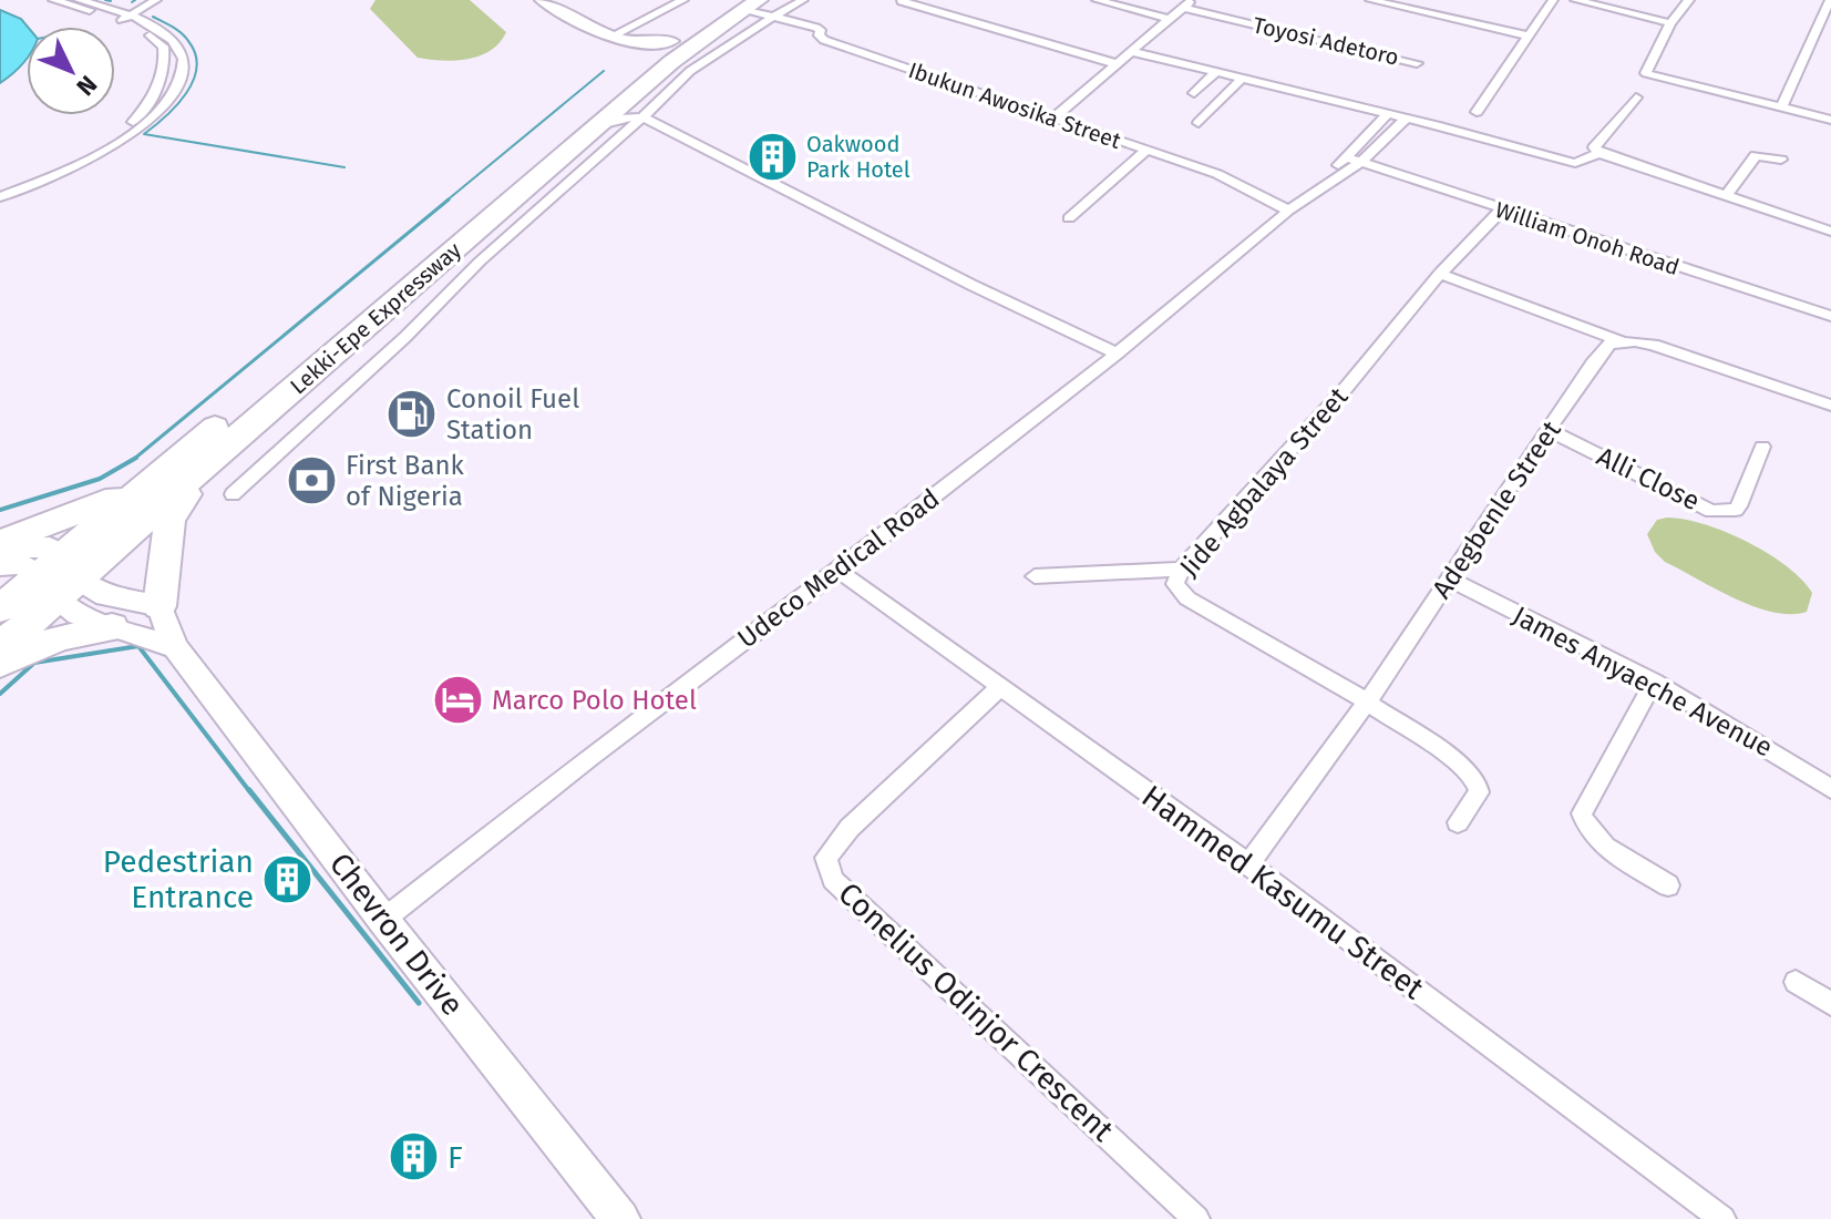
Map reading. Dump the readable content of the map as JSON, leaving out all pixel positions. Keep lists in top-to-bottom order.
{
  "streets": {
    "highway": ["Lekki-Epe Expressway"],
    "main road": ["Chevron Drive"],
    "street": [
      "Toyosi Adetoro",
      "Ibukun Awosika Street",
      "William Onoh Road",
      "Alli Close",
      "Jide Agbalaya Street",
      "Adegbenle Street",
      "Udeco Medical Road",
      "James Anyaeche Avenue",
      "Hammed Kasumu Street",
      "Conelius Odinjor Crescent"
    ]
  },
  "crossings": [
    ["Ibukun Awosika Street", "Lekki-Epe Expressway"],
    ["Ibukun Awosika Street", "Udeco Medical Road"],
    ["William Onoh Road", "Jide Agbalaya Street"],
    ["Alli Close", "Adegbenle Street"],
    ["Jide Agbalaya Street", "Adegbenle Street"],
    ["Adegbenle Street", "James Anyaeche Avenue"],
    ["Adegbenle Street", "Hammed Kasumu Street"],
    ["Udeco Medical Road", "Hammed Kasumu Street"],
    ["Udeco Medical Road", "Chevron Drive"],
    ["Hammed Kasumu Street", "Conelius Odinjor Crescent"]
  ],
  "places": {
    "building": ["Oakwood Park Hotel", "Pedestrian Entrance", "F"],
    "fuel station": ["Conoil Fuel Station"],
    "bank": ["First Bank of Nigeria"],
    "hotel": ["Marco Polo Hotel"]
  },
  "north": "bottom right"
}
